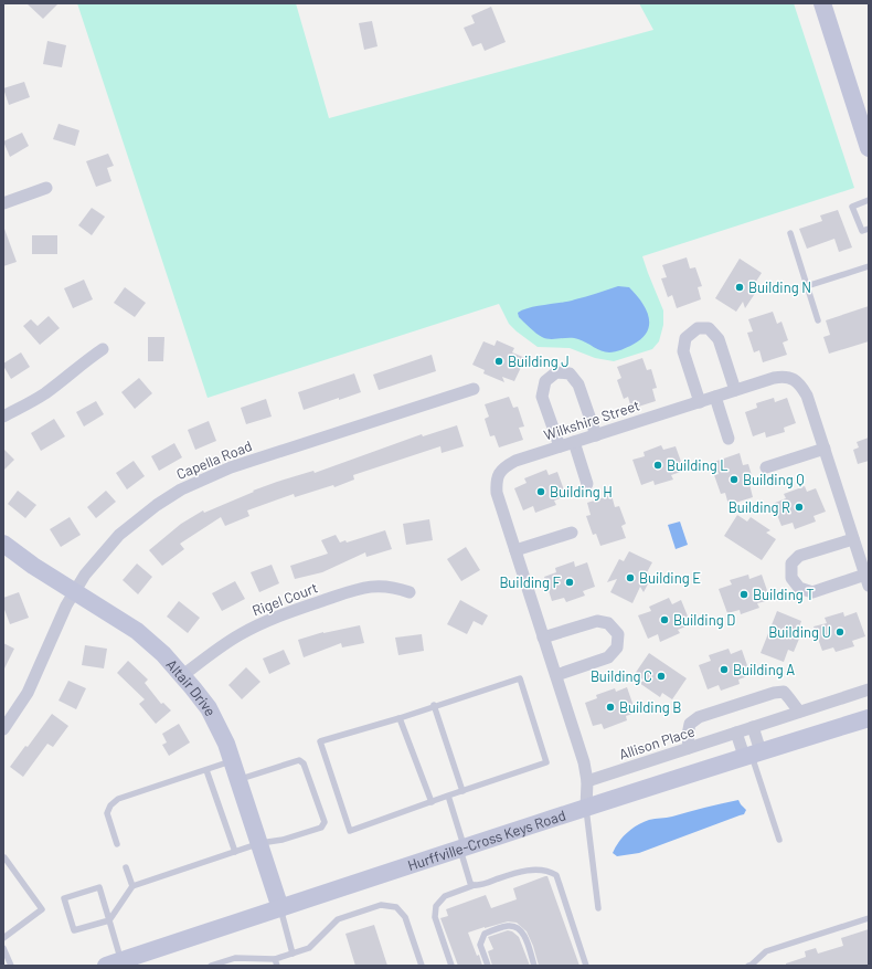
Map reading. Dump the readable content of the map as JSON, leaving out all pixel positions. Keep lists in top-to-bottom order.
{
  "streets": {
    "main road": ["Altair Drive", "Hurffville-Cross Keys Road"],
    "street": [
      "Wilkshire Street",
      "Capella Road",
      "Rigel Court",
      "Allison Place"
    ]
  },
  "crossings": [
    ["Wilkshire Street", "Allison Place"],
    ["Wilkshire Street", "Hurffville-Cross Keys Road"],
    ["Capella Road", "Altair Drive"],
    ["Rigel Court", "Altair Drive"],
    ["Altair Drive", "Hurffville-Cross Keys Road"]
  ],
  "places": [
    "Building N",
    "Building J",
    "Building L",
    "Building Q",
    "Building H",
    "Building R",
    "Building E",
    "Building F",
    "Building T",
    "Building D",
    "Building U",
    "Building A",
    "Building C",
    "Building B"
  ]
}
